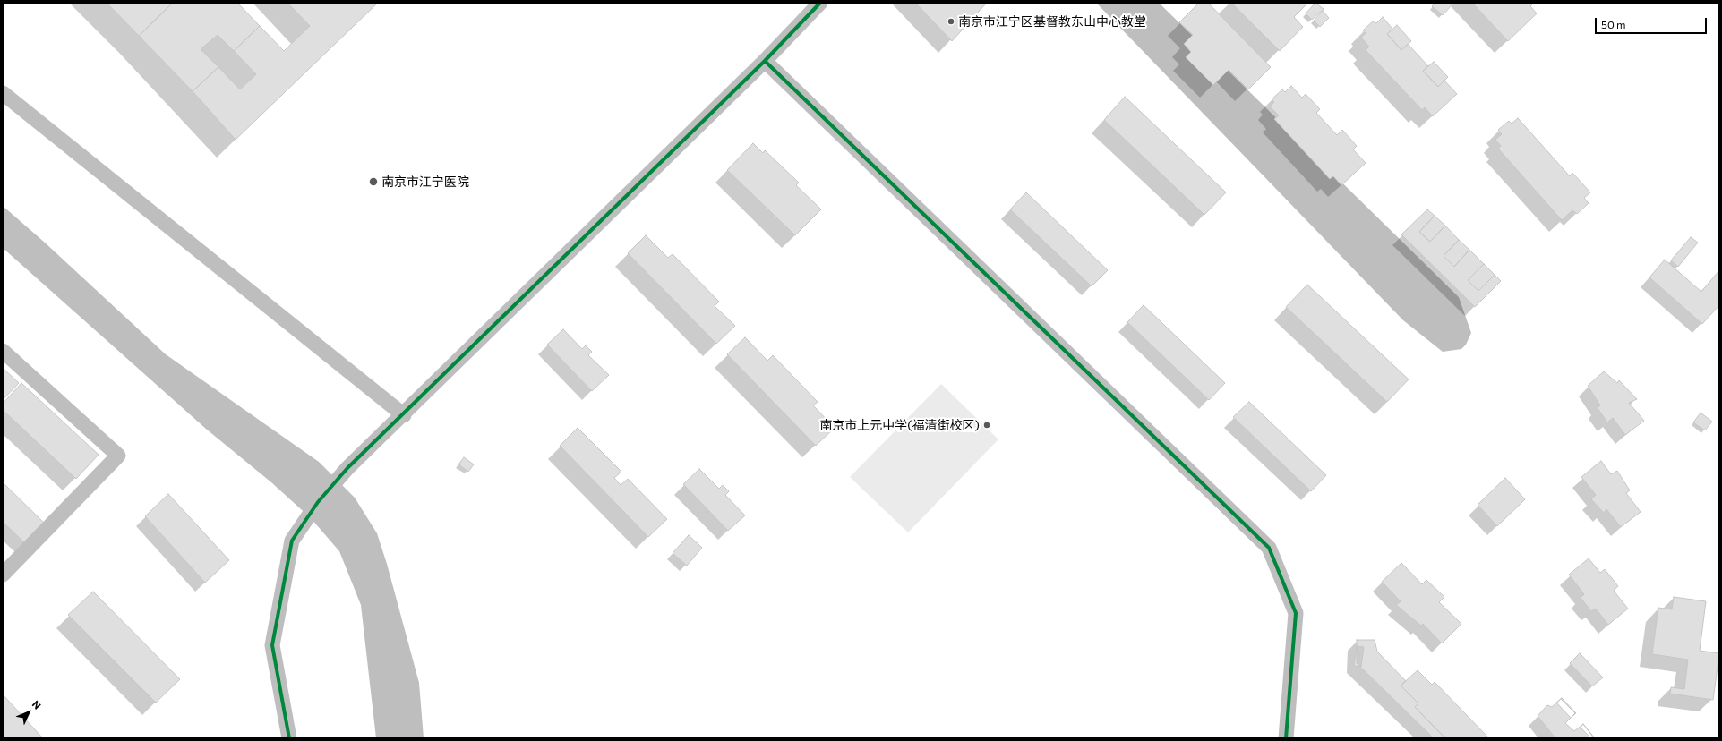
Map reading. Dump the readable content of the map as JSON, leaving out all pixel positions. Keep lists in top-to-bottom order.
{
  "places": ["南京市江宁区基督教东山中心教堂", "南京市江宁医院", "南京市上元中学(福清街校区)"],
  "scale_bar": "50 m",
  "north": "top right"
}
